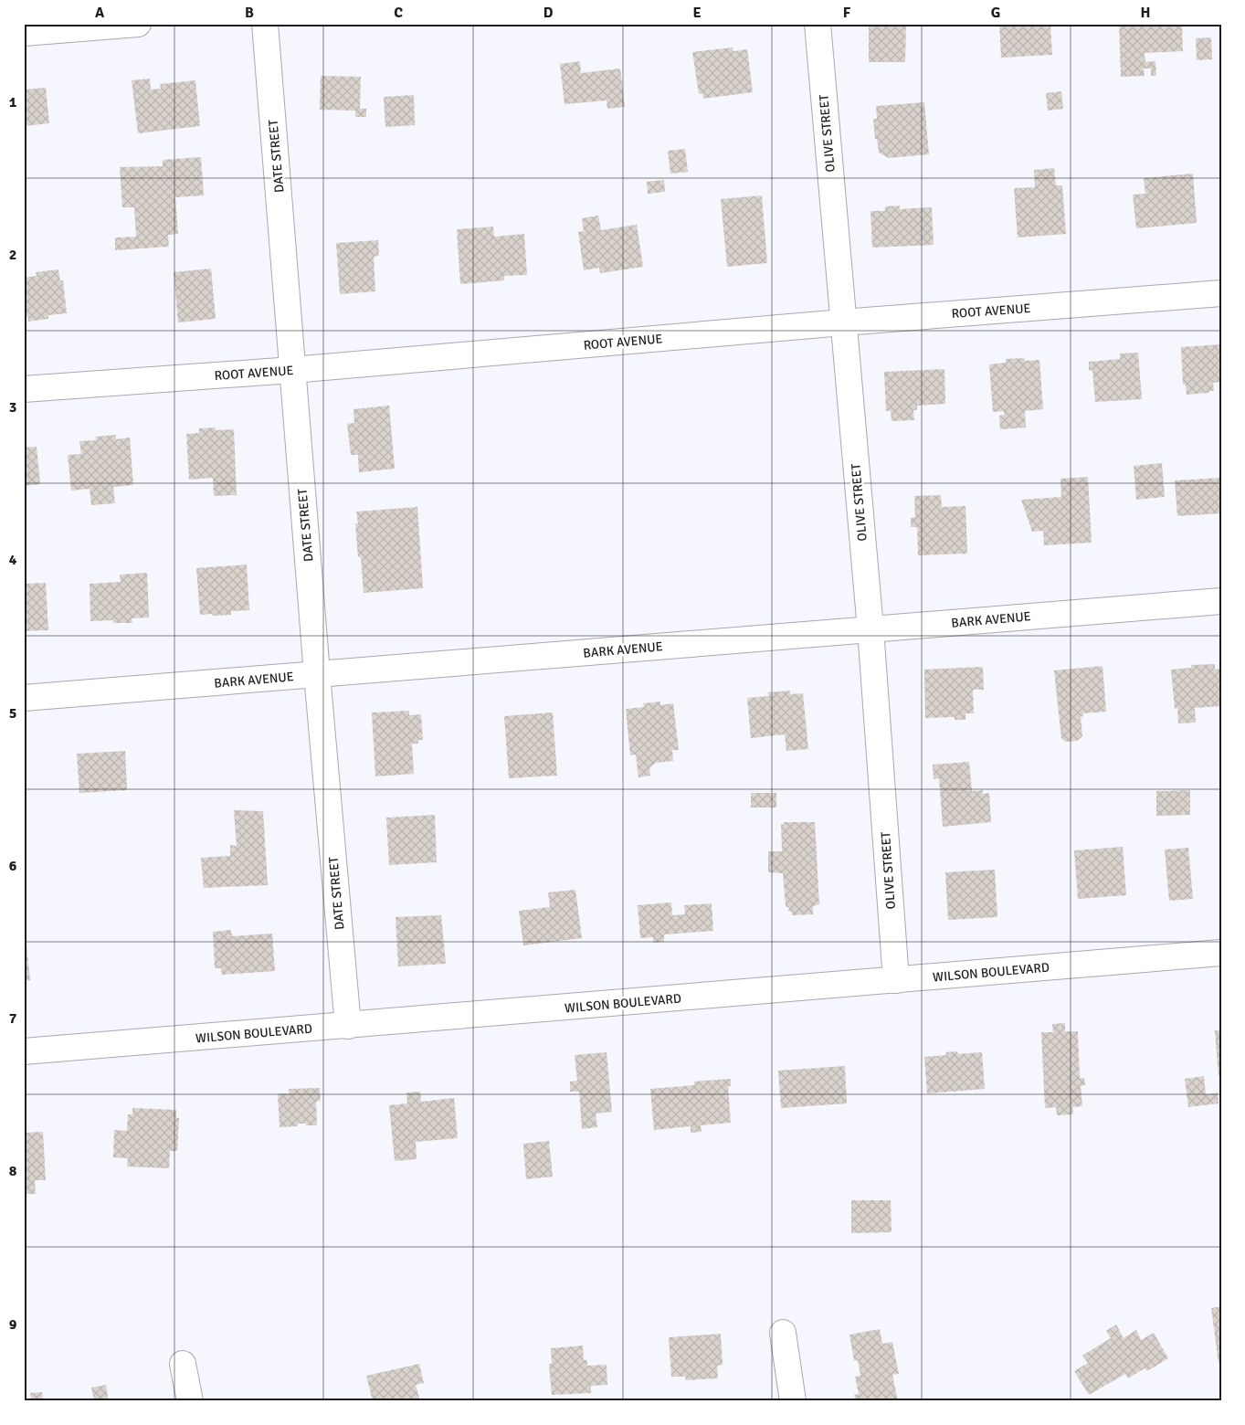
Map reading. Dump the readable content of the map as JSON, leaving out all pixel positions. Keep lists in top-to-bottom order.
{
  "streets": {
    "street": [
      "OLIVE STREET",
      "DATE STREET",
      "ROOT AVENUE",
      "BARK AVENUE",
      "WILSON BOULEVARD"
    ]
  },
  "crossings": [
    ["OLIVE STREET", "ROOT AVENUE"],
    ["OLIVE STREET", "BARK AVENUE"],
    ["OLIVE STREET", "WILSON BOULEVARD"],
    ["DATE STREET", "ROOT AVENUE"],
    ["DATE STREET", "BARK AVENUE"],
    ["DATE STREET", "WILSON BOULEVARD"]
  ],
  "grid": {
    "columns": [
      "A",
      "B",
      "C",
      "D",
      "E",
      "F",
      "G",
      "H"
    ],
    "rows": [
      "1",
      "2",
      "3",
      "4",
      "5",
      "6",
      "7",
      "8",
      "9"
    ]
  }
}
